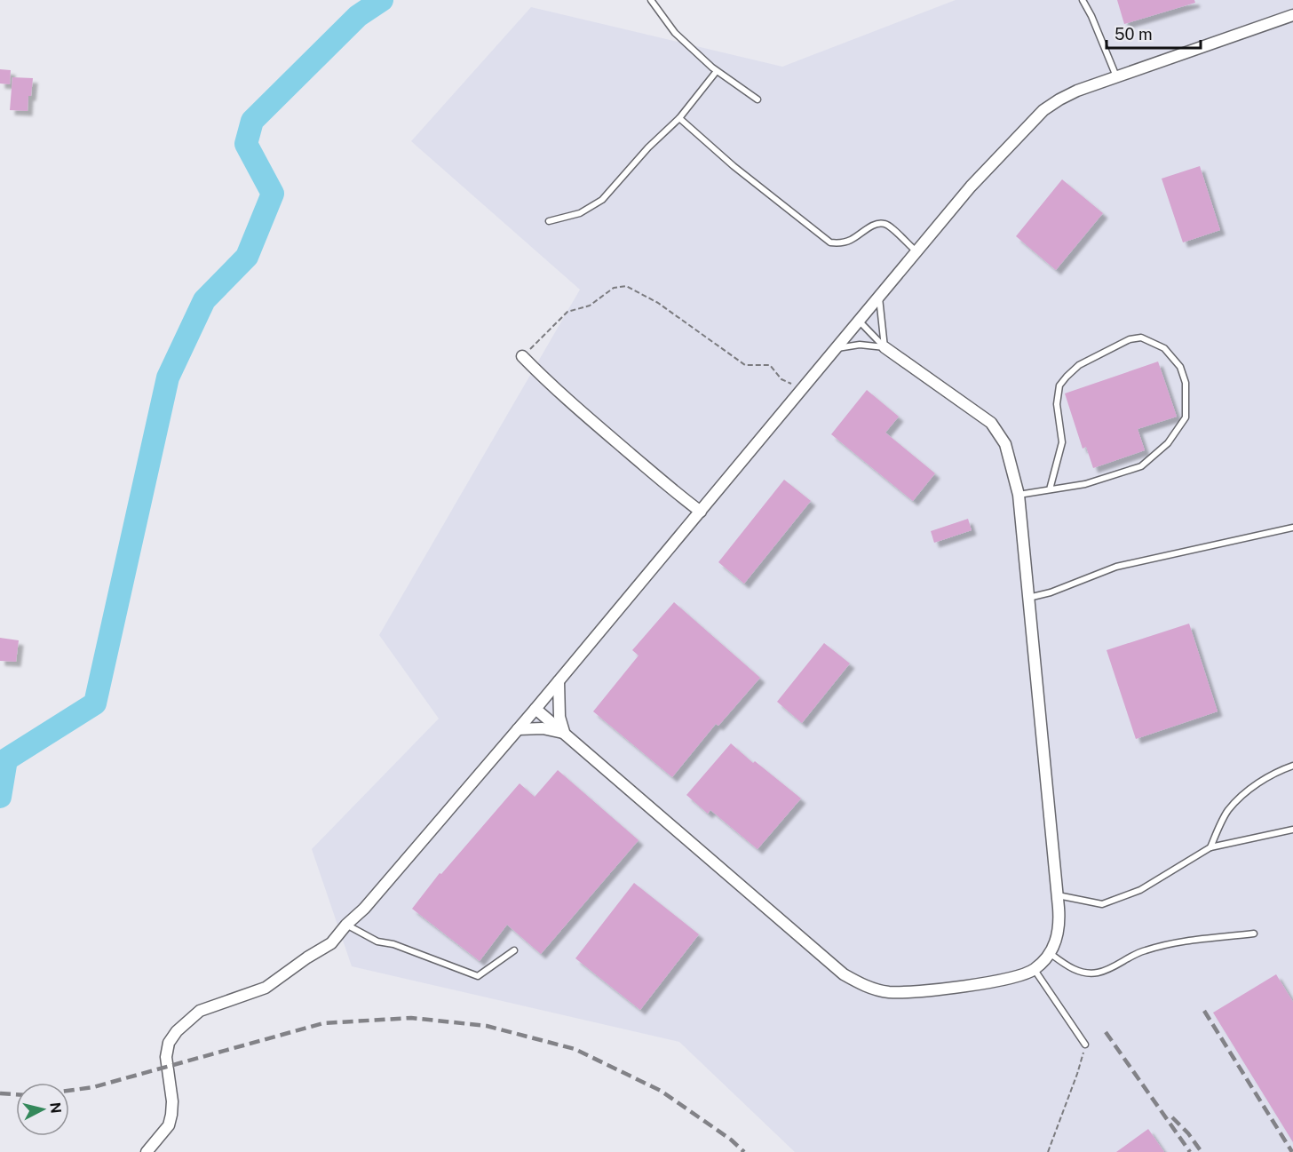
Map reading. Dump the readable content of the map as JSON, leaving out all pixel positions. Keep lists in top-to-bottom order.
{
  "scale_bar": "50 m",
  "north": "right"
}
